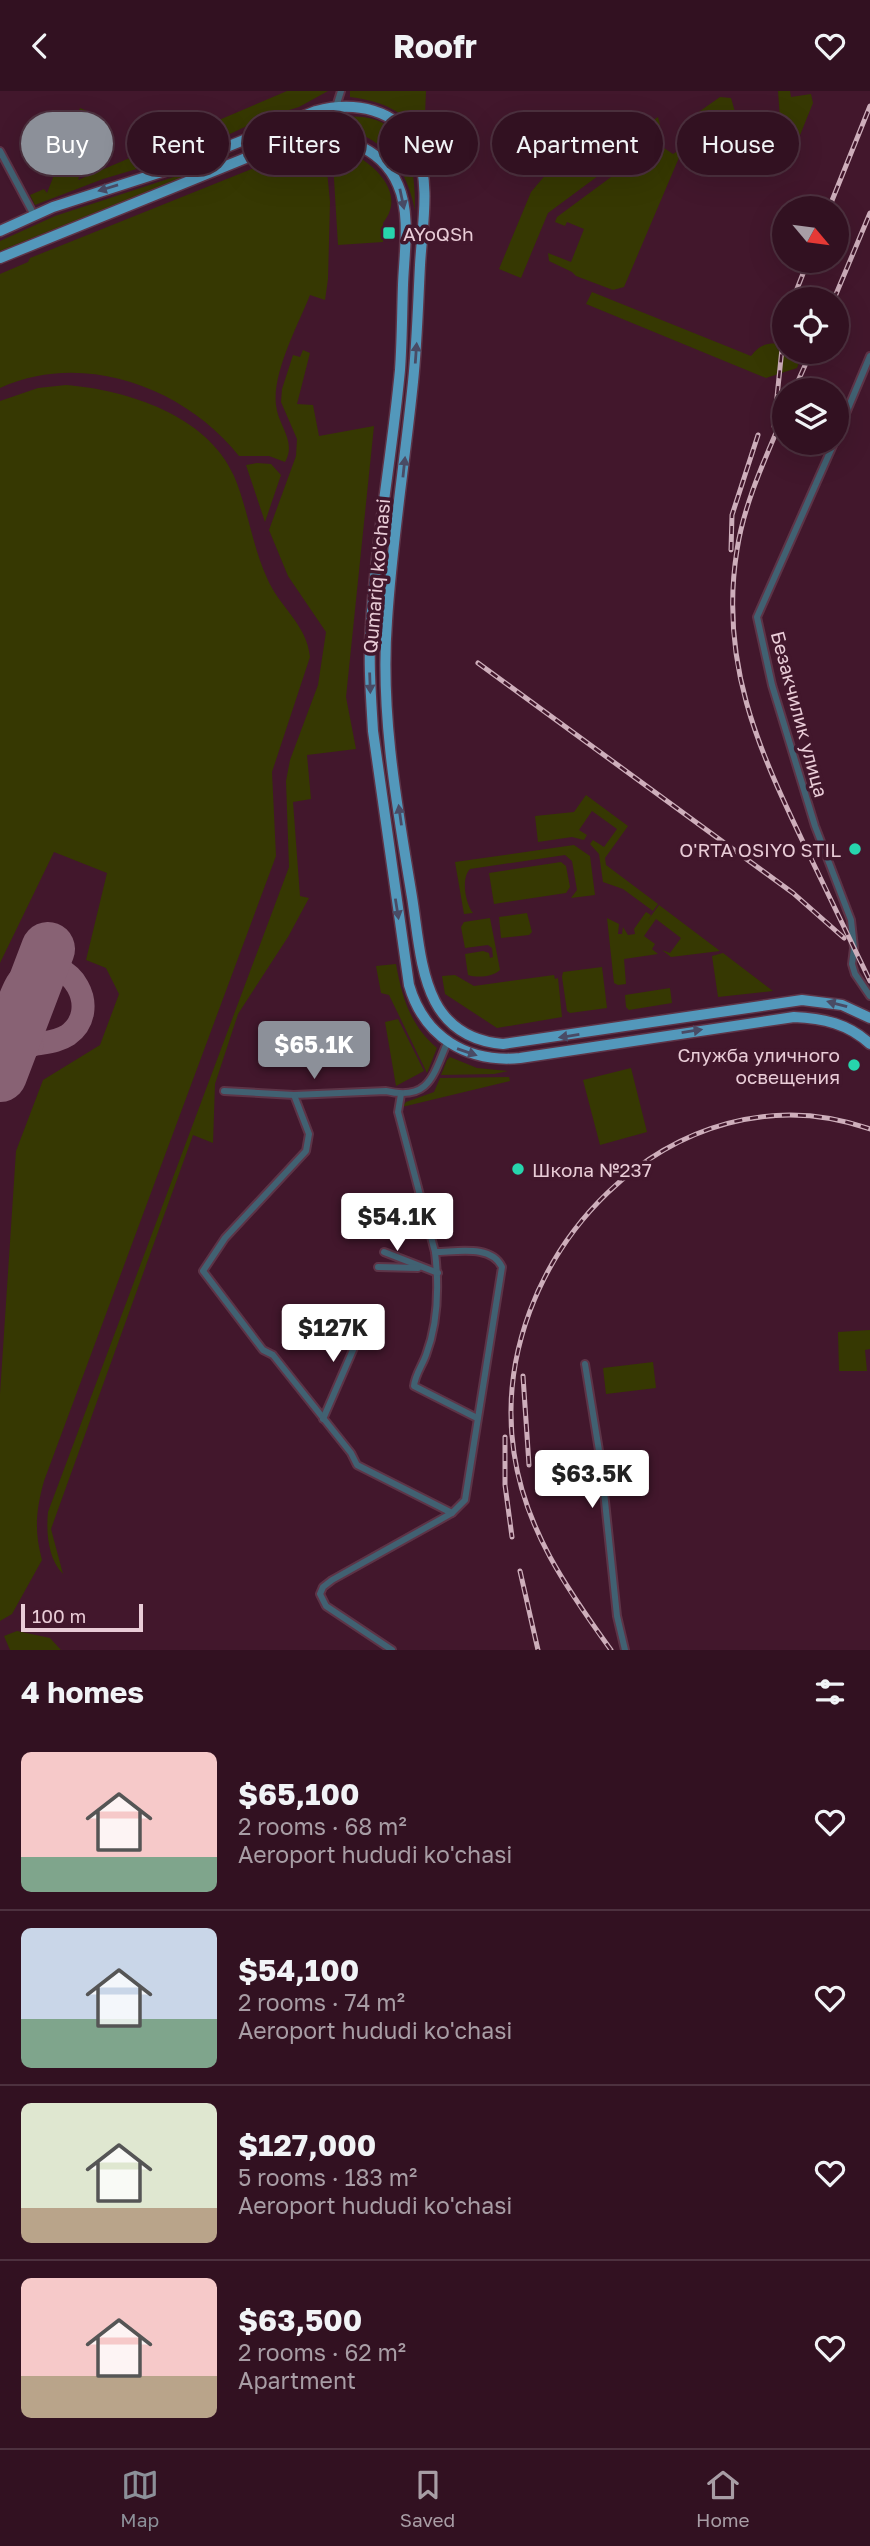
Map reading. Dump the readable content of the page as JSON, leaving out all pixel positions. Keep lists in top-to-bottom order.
{
  "streets": {
    "main road": ["Qumariq ko'chasi"],
    "street": ["Безакчилик улица"]
  },
  "places": {
    "transit": ["AYoQSh"],
    "other": ["O'RTA OSIYO STIL", "Служба уличного освещения", "Школа №237"]
  },
  "scale_bar": "100 m",
  "north": "bottom right",
  "page": {
    "header": "Roofr",
    "chip": [
      "Buy",
      "Rent",
      "Filters",
      "New",
      "Apartment",
      "House"
    ],
    "price": [
      "$65.1K",
      "$54.1K",
      "$127K",
      "$63.5K"
    ],
    "scale": "100 m",
    "heading": "4 homes",
    "list": [
      {
        "name": "$65,100",
        "note": "2 rooms · 68 m² · Aeroport hududi ko'chasi"
      },
      {
        "name": "$54,100",
        "note": "2 rooms · 74 m² · Aeroport hududi ko'chasi"
      },
      {
        "name": "$127,000",
        "note": "5 rooms · 183 m² · Aeroport hududi ko'chasi"
      },
      {
        "name": "$63,500",
        "note": "2 rooms · 62 m² · Apartment"
      }
    ],
    "tabs": ["Map", "Saved", "Home"]
  }
}
